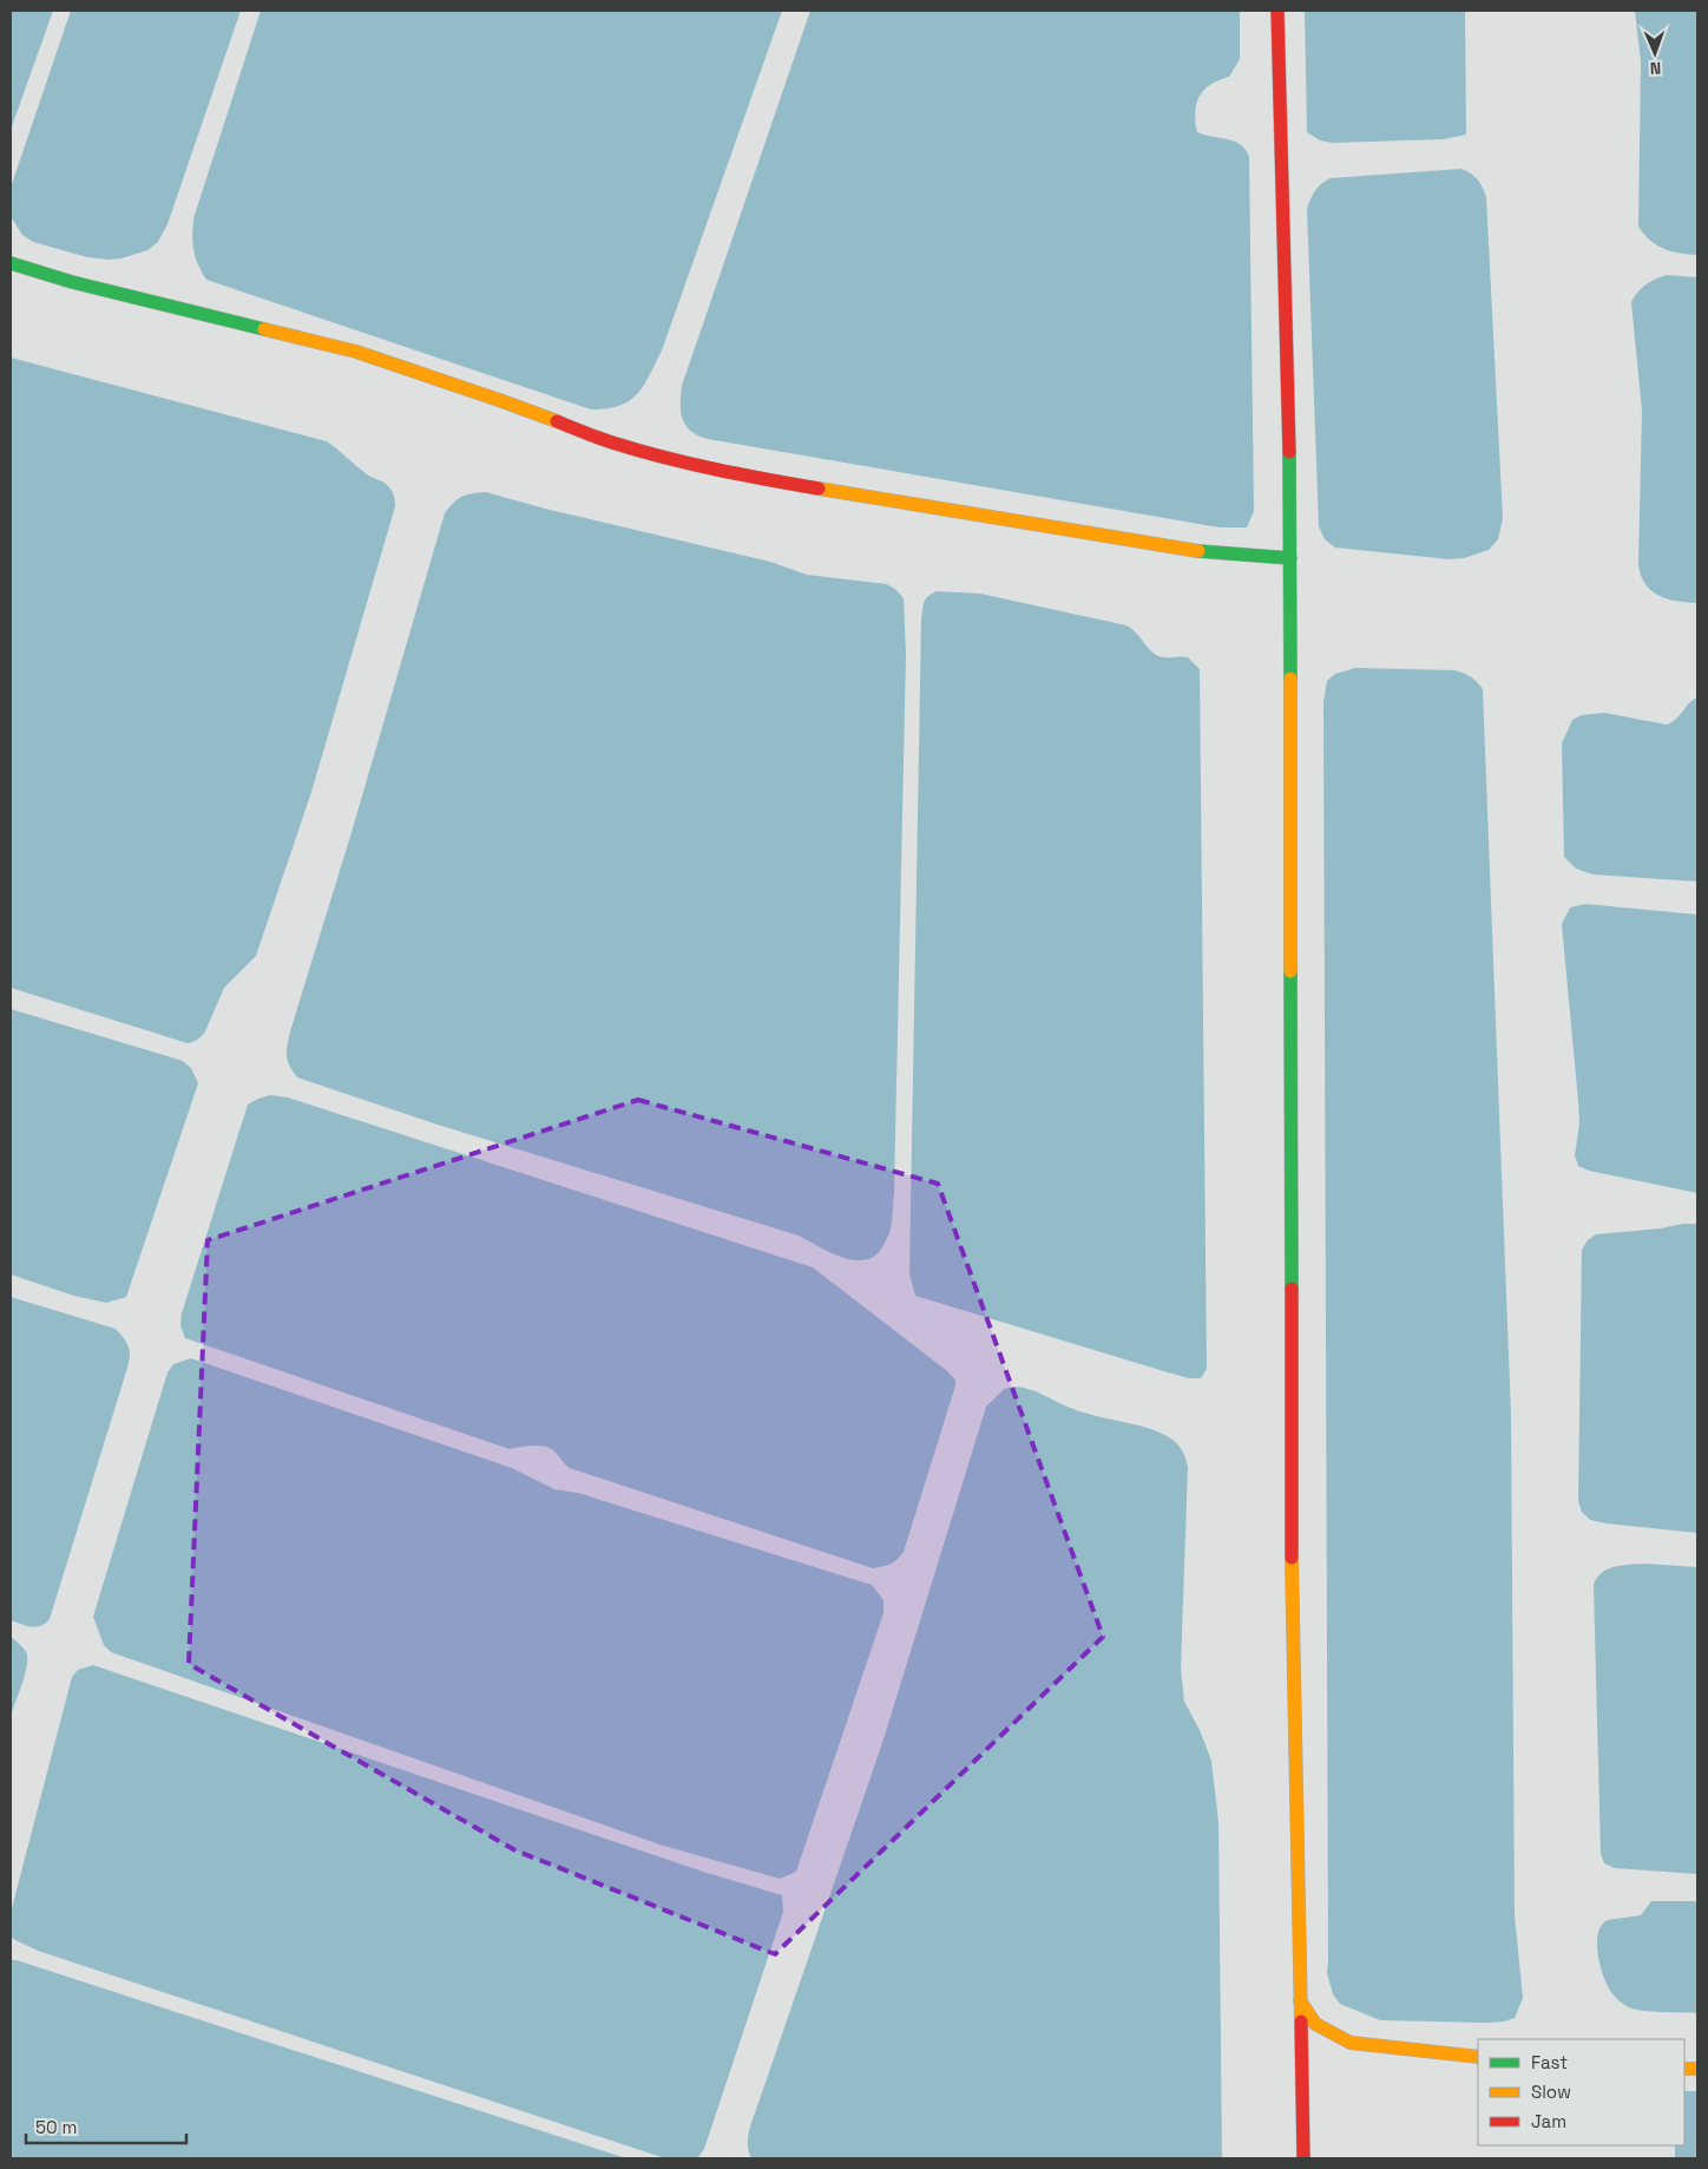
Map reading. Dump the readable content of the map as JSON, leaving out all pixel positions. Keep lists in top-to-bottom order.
{
  "legend": ["Fast", "Slow", "Jam"],
  "scale_bar": "50 m",
  "north": "bottom"
}
